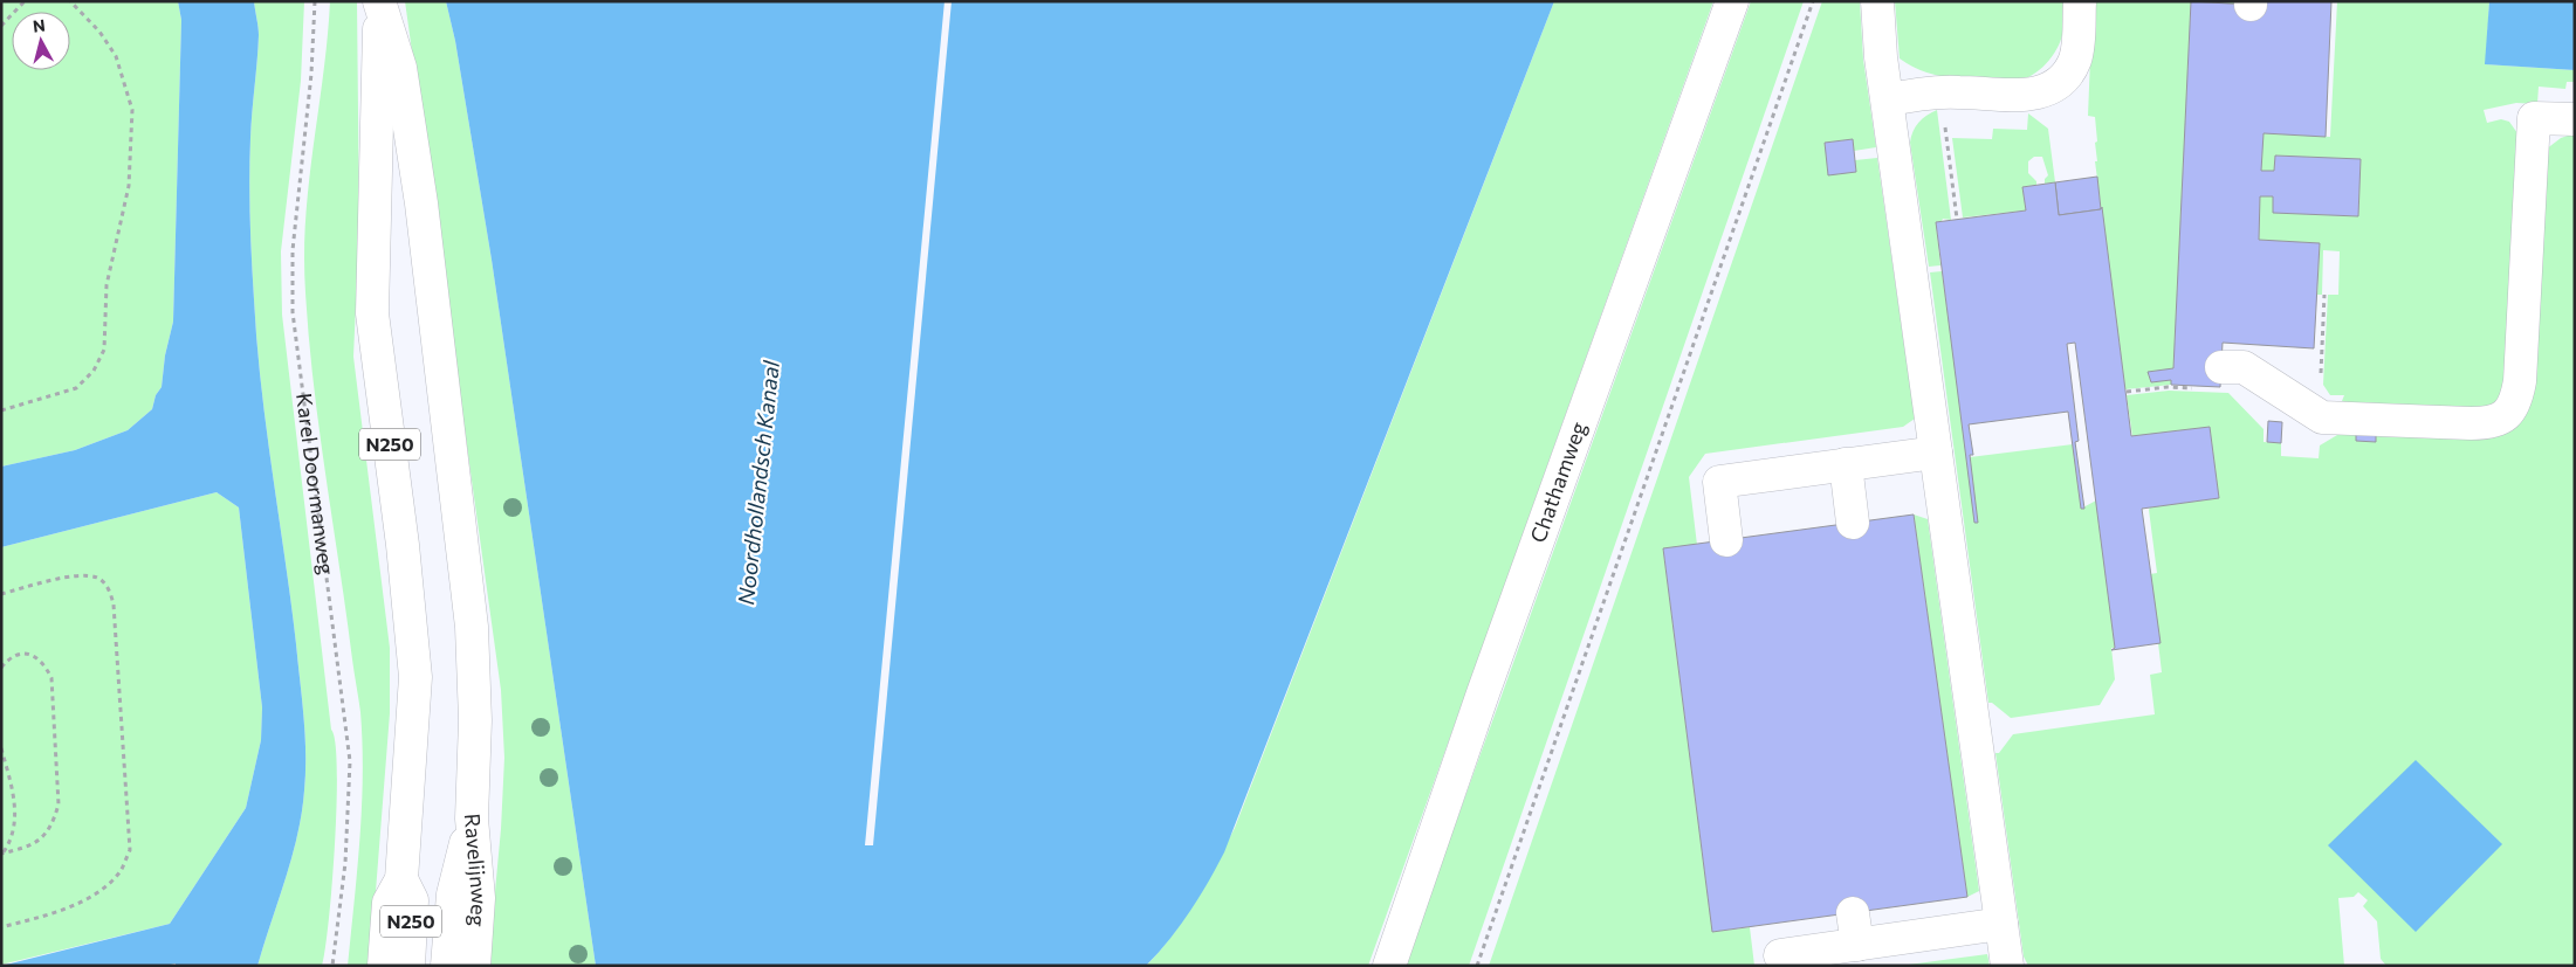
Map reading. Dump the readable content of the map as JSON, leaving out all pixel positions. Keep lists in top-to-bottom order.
{
  "streets": {
    "main road": ["N250", "Chathamweg", "Ravelijnweg"],
    "path": ["Karel Doormanweg"]
  },
  "crossings": [
    ["N250", "Ravelijnweg"]
  ],
  "water": ["Noordhollandsch Kanaal"],
  "north": "top"
}
